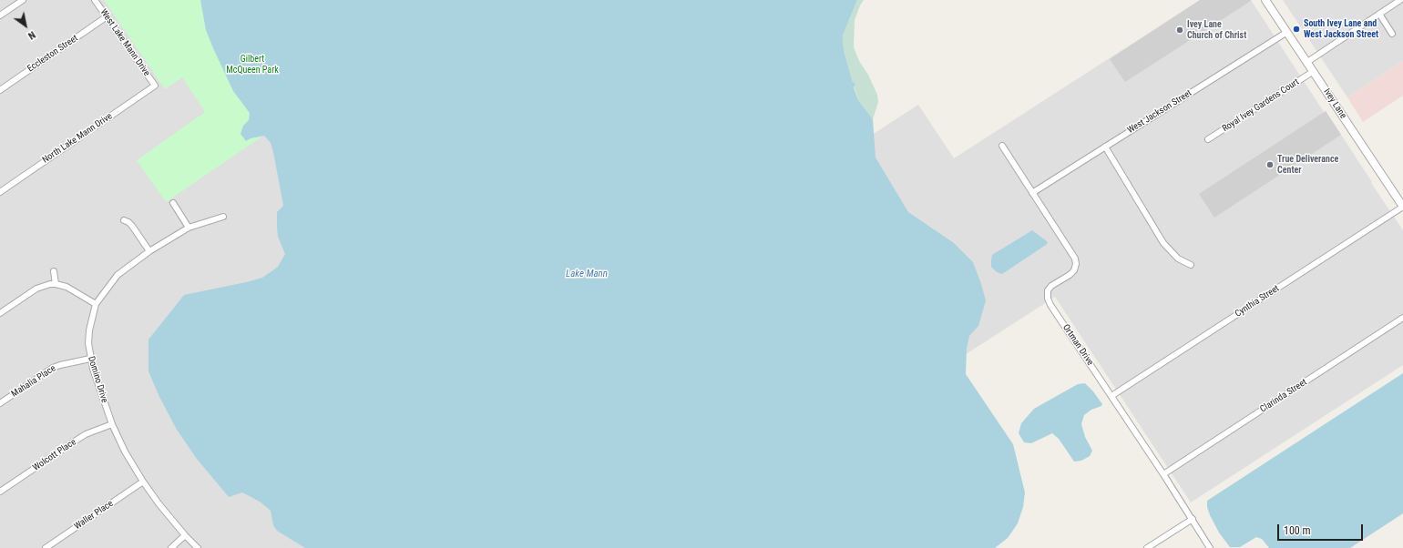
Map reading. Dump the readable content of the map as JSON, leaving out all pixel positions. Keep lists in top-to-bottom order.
{
  "streets": {
    "street": [
      "West Lake Mann Drive",
      "Eccleston Street",
      "Ivey Lane",
      "Royal Ivey Gardens Court",
      "West Jackson Street",
      "North Lake Mann Drive",
      "Cynthia Street",
      "Ortman Drive",
      "Domino Drive",
      "Mahalia Place",
      "Clarinda Street",
      "Wolcott Place",
      "Waller Place"
    ]
  },
  "crossings": [
    ["West Lake Mann Drive", "Eccleston Street"],
    ["West Lake Mann Drive", "North Lake Mann Drive"],
    ["Ivey Lane", "Royal Ivey Gardens Court"],
    ["Ivey Lane", "West Jackson Street"],
    ["Ivey Lane", "Cynthia Street"],
    ["West Jackson Street", "Ortman Drive"],
    ["Cynthia Street", "Ortman Drive"],
    ["Ortman Drive", "Clarinda Street"],
    ["Domino Drive", "Mahalia Place"],
    ["Domino Drive", "Wolcott Place"],
    ["Domino Drive", "Waller Place"]
  ],
  "water": ["Lake Mann"],
  "parks": ["Gilbert McQueen Park"],
  "places": ["South Ivey Lane and West Jackson Street", "Ivey Lane Church of Christ", "True Deliverance Center"],
  "scale_bar": "100 m",
  "north": "bottom right"
}
